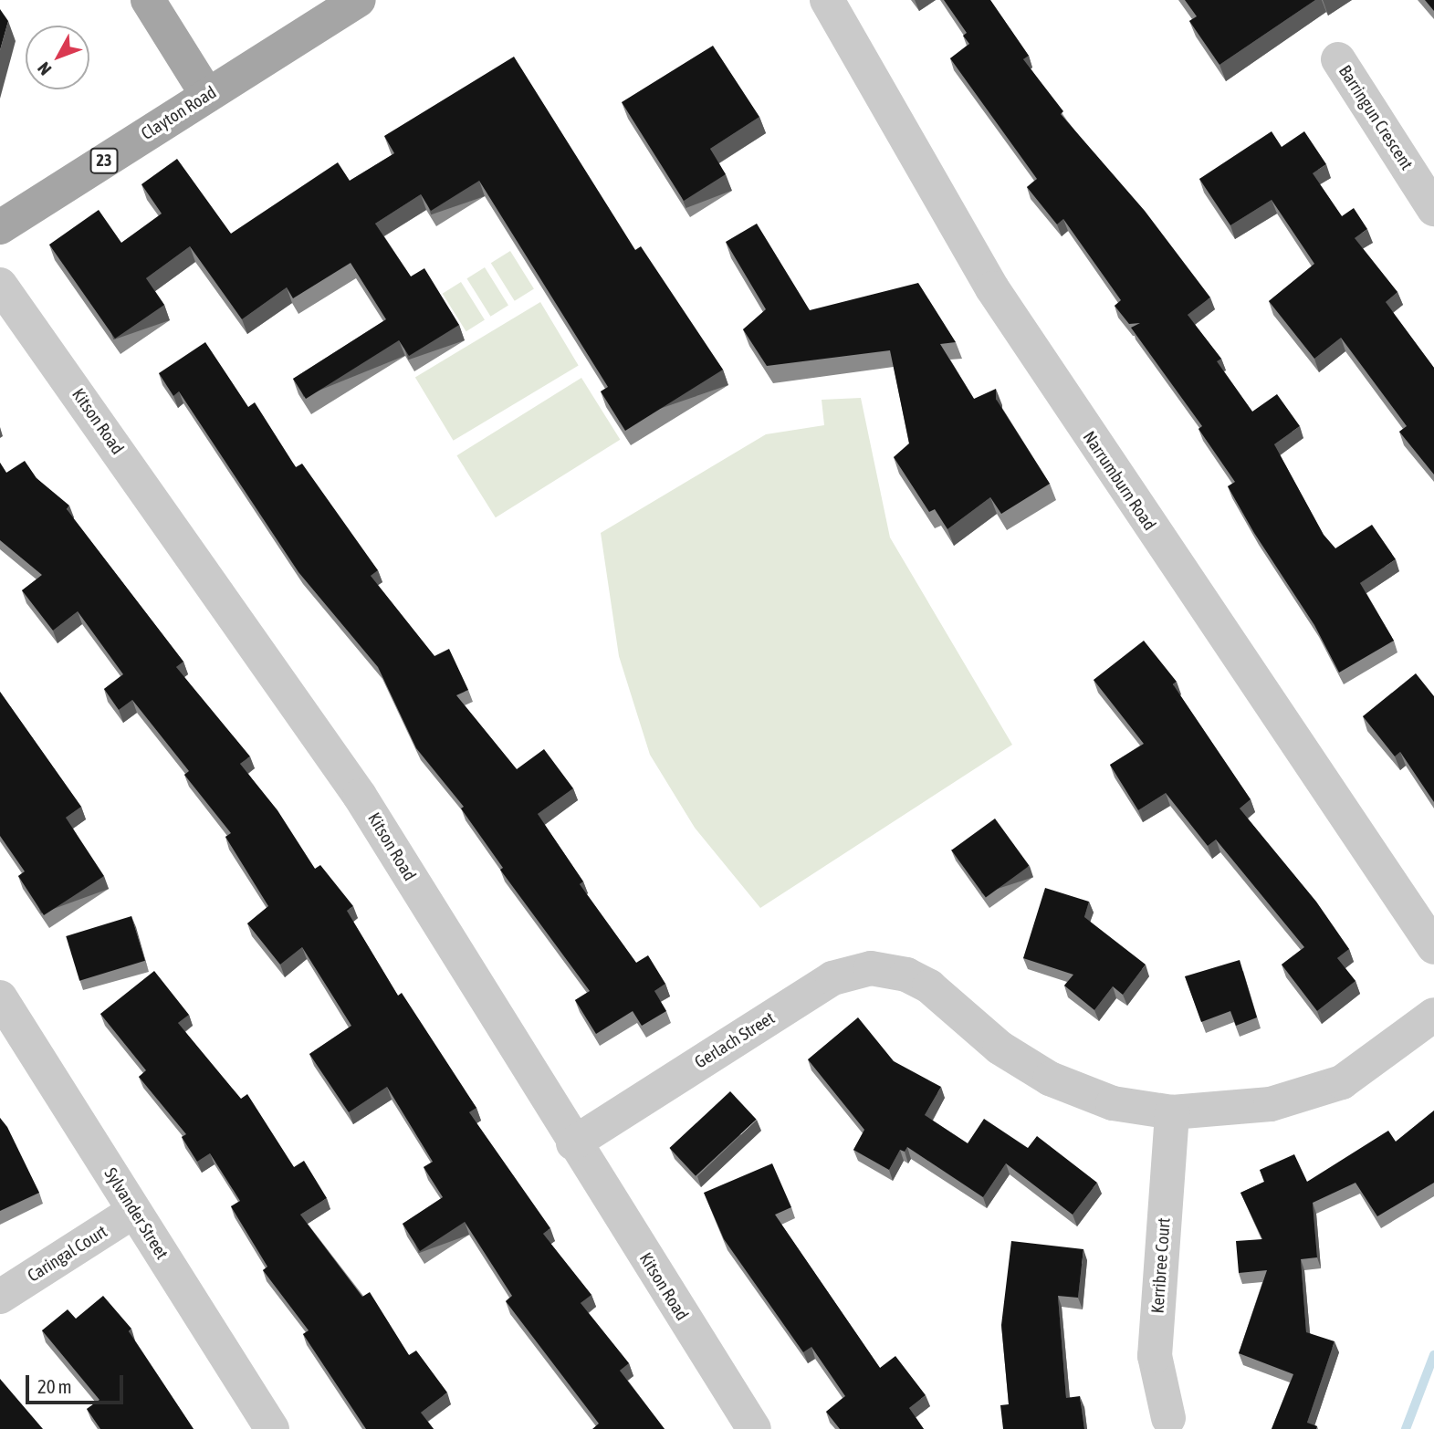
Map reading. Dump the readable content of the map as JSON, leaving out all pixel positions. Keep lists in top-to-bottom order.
{
  "streets": {
    "main road": ["Clayton Road", "23"],
    "street": [
      "Barringun Crescent",
      "Kitson Road",
      "Narrumburn Road",
      "Gerlach Street",
      "Sylvander Street",
      "Caringal Court",
      "Kerribree Court"
    ]
  },
  "crossings": [
    ["Kitson Road", "Gerlach Street"],
    ["Gerlach Street", "Kerribree Court"],
    ["Sylvander Street", "Caringal Court"]
  ],
  "scale_bar": "20 m",
  "north": "bottom left"
}
